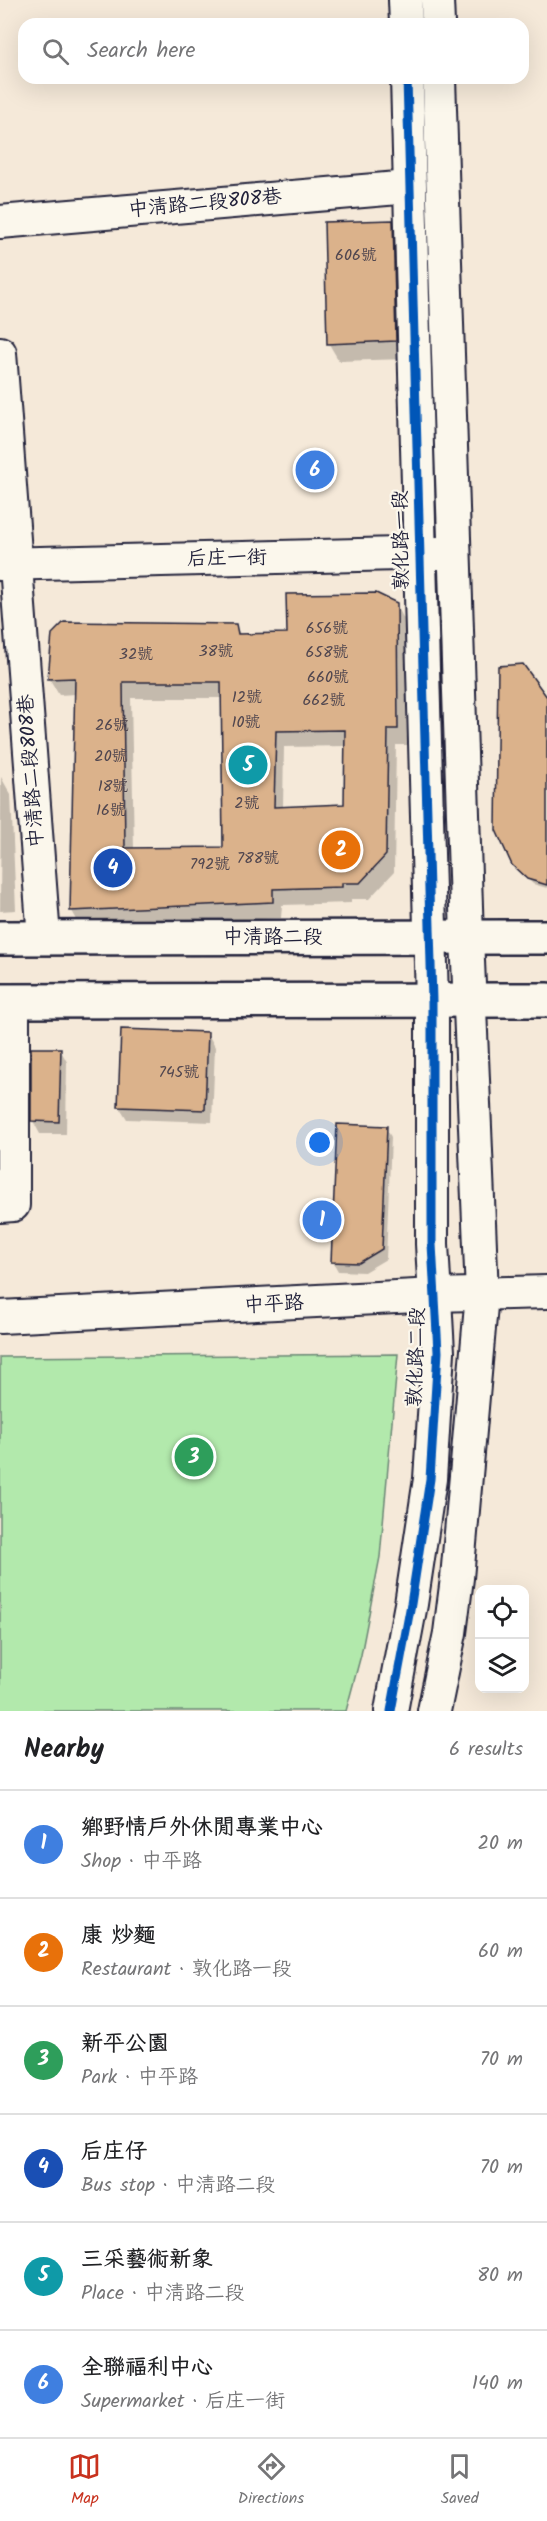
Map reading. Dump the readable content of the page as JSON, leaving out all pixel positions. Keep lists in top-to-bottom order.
{
  "streets": {
    "main road": ["中清路二段"],
    "street": [
      "中清路二段808巷",
      "敦化路一段",
      "后庄一街",
      "中平路",
      "敦化路二段"
    ]
  },
  "crossings": [
    ["中清路二段808巷", "敦化路一段"],
    ["中清路二段808巷", "后庄一街"],
    ["中清路二段808巷", "中清路二段"],
    ["敦化路一段", "后庄一街"],
    ["敦化路一段", "中清路二段"],
    ["敦化路一段", "敦化路二段"],
    ["中平路", "敦化路二段"]
  ],
  "house_numbers": [
    "606號",
    "656號",
    "38號",
    "658號",
    "32號",
    "660號",
    "12號",
    "662號",
    "10號",
    "26號",
    "20號",
    "18號",
    "2號",
    "16號",
    "788號",
    "792號",
    "745號"
  ],
  "page": {
    "search": "Search here",
    "pins": [
      "6",
      "5",
      "2",
      "4",
      "1",
      "3"
    ],
    "heading": ["Nearby", "6 results"],
    "list": [
      {
        "mark": "1",
        "name": "鄉野情戶外休閒專業中心",
        "note": "Shop · 中平路",
        "value": "20 m"
      },
      {
        "mark": "2",
        "name": "康 炒麵",
        "note": "Restaurant · 敦化路一段",
        "value": "60 m"
      },
      {
        "mark": "3",
        "name": "新平公園",
        "note": "Park · 中平路",
        "value": "70 m"
      },
      {
        "mark": "4",
        "name": "后庄仔",
        "note": "Bus stop · 中清路二段",
        "value": "70 m"
      },
      {
        "mark": "5",
        "name": "三采藝術新象",
        "note": "Place · 中清路二段",
        "value": "80 m"
      },
      {
        "mark": "6",
        "name": "全聯福利中心",
        "note": "Supermarket · 后庄一街",
        "value": "140 m"
      }
    ],
    "nav": ["Map", "Directions", "Saved"]
  }
}
